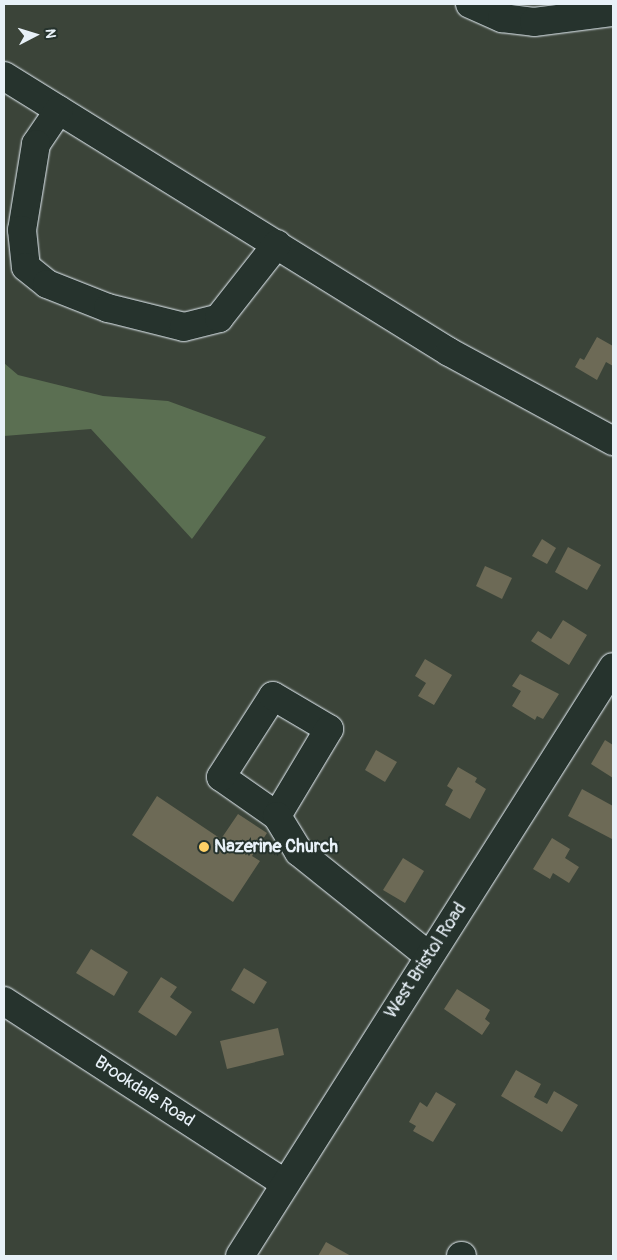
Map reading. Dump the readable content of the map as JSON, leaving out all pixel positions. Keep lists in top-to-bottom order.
{
  "streets": {
    "main road": ["West Bristol Road", "Brookdale Road"]
  },
  "crossings": [
    ["West Bristol Road", "Brookdale Road"]
  ],
  "places": ["Nazerine Church"],
  "north": "right"
}
